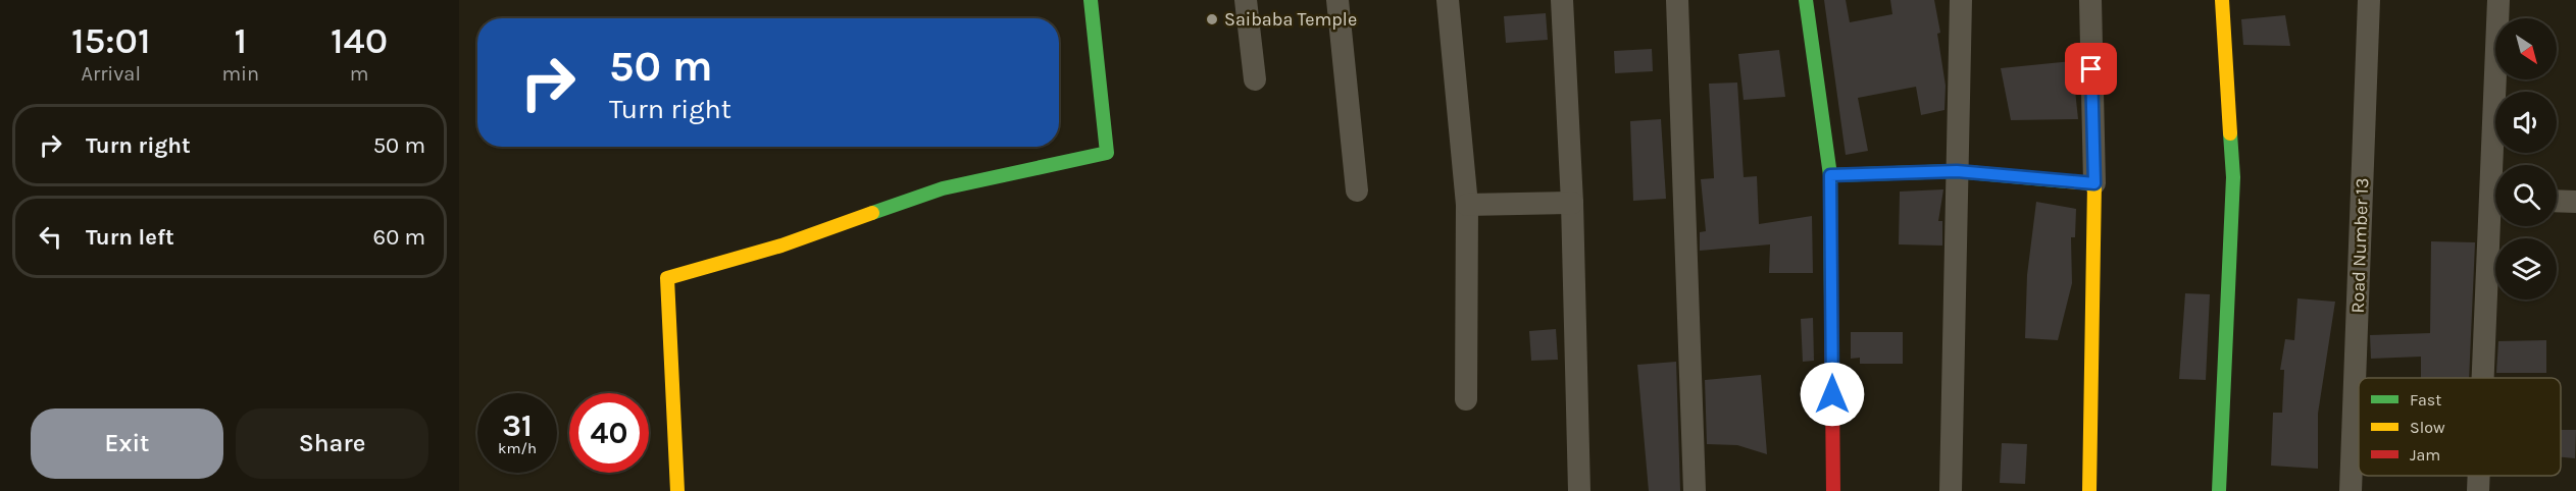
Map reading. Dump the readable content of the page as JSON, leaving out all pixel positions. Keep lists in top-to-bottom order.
{
  "streets": {
    "street": ["Road Number 13"]
  },
  "places": ["Saibaba Temple"],
  "legend": ["Fast", "Slow", "Jam"],
  "north": "bottom right",
  "page": {
    "eta": [
      "15:01",
      "Arrival",
      "1",
      "min",
      "140",
      "m"
    ],
    "turn": ["50 m", "Turn right"],
    "list": [
      {
        "name": "Turn right",
        "value": "50 m"
      },
      {
        "name": "Turn left",
        "value": "60 m"
      }
    ],
    "speed": "31 km/h",
    "limit": "40",
    "buttons": ["Exit", "Share"]
  }
}
